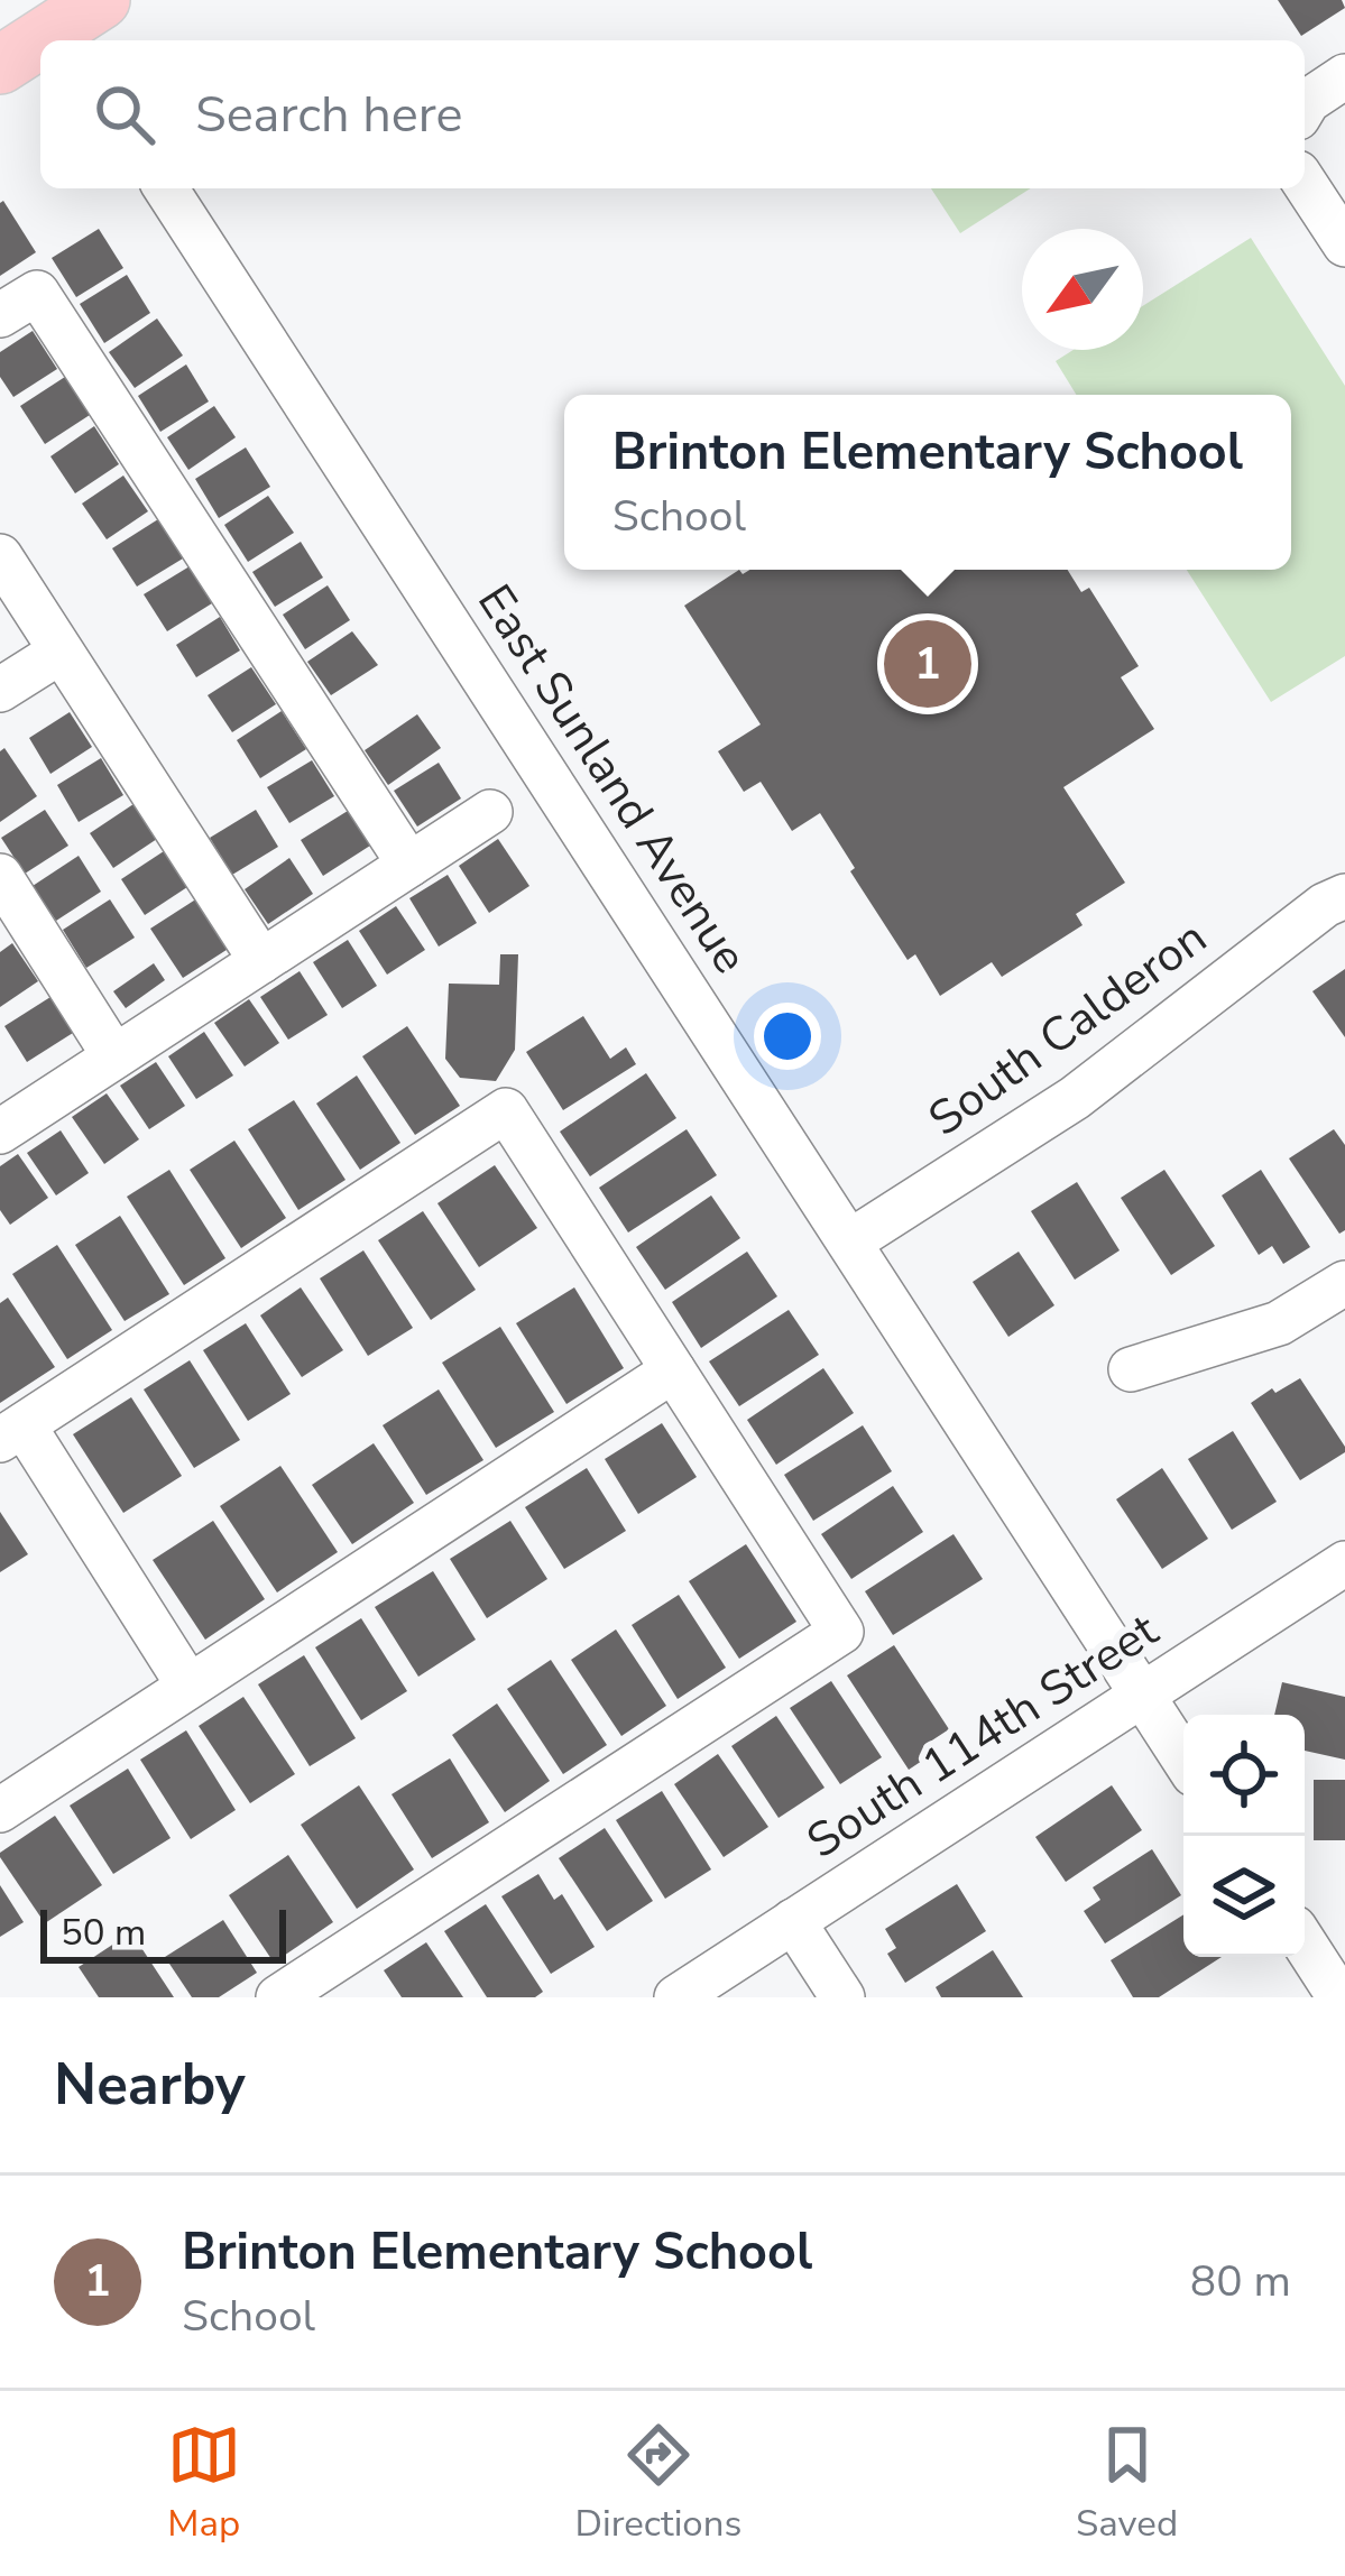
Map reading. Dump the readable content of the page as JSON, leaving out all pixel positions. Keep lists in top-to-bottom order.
{
  "streets": {
    "street": ["East Sunland Avenue", "South Calderon", "South 114th Street"]
  },
  "crossings": [
    ["East Sunland Avenue", "South Calderon"],
    ["East Sunland Avenue", "South 114th Street"]
  ],
  "scale_bar": "50 m",
  "north": "bottom left",
  "page": {
    "search": "Search here",
    "popup": ["Brinton Elementary School", "School"],
    "pins": "1",
    "scale": "50 m",
    "heading": "Nearby",
    "list": [
      {
        "mark": "1",
        "name": "Brinton Elementary School",
        "note": "School",
        "value": "80 m"
      }
    ],
    "nav": ["Map", "Directions", "Saved"]
  }
}
